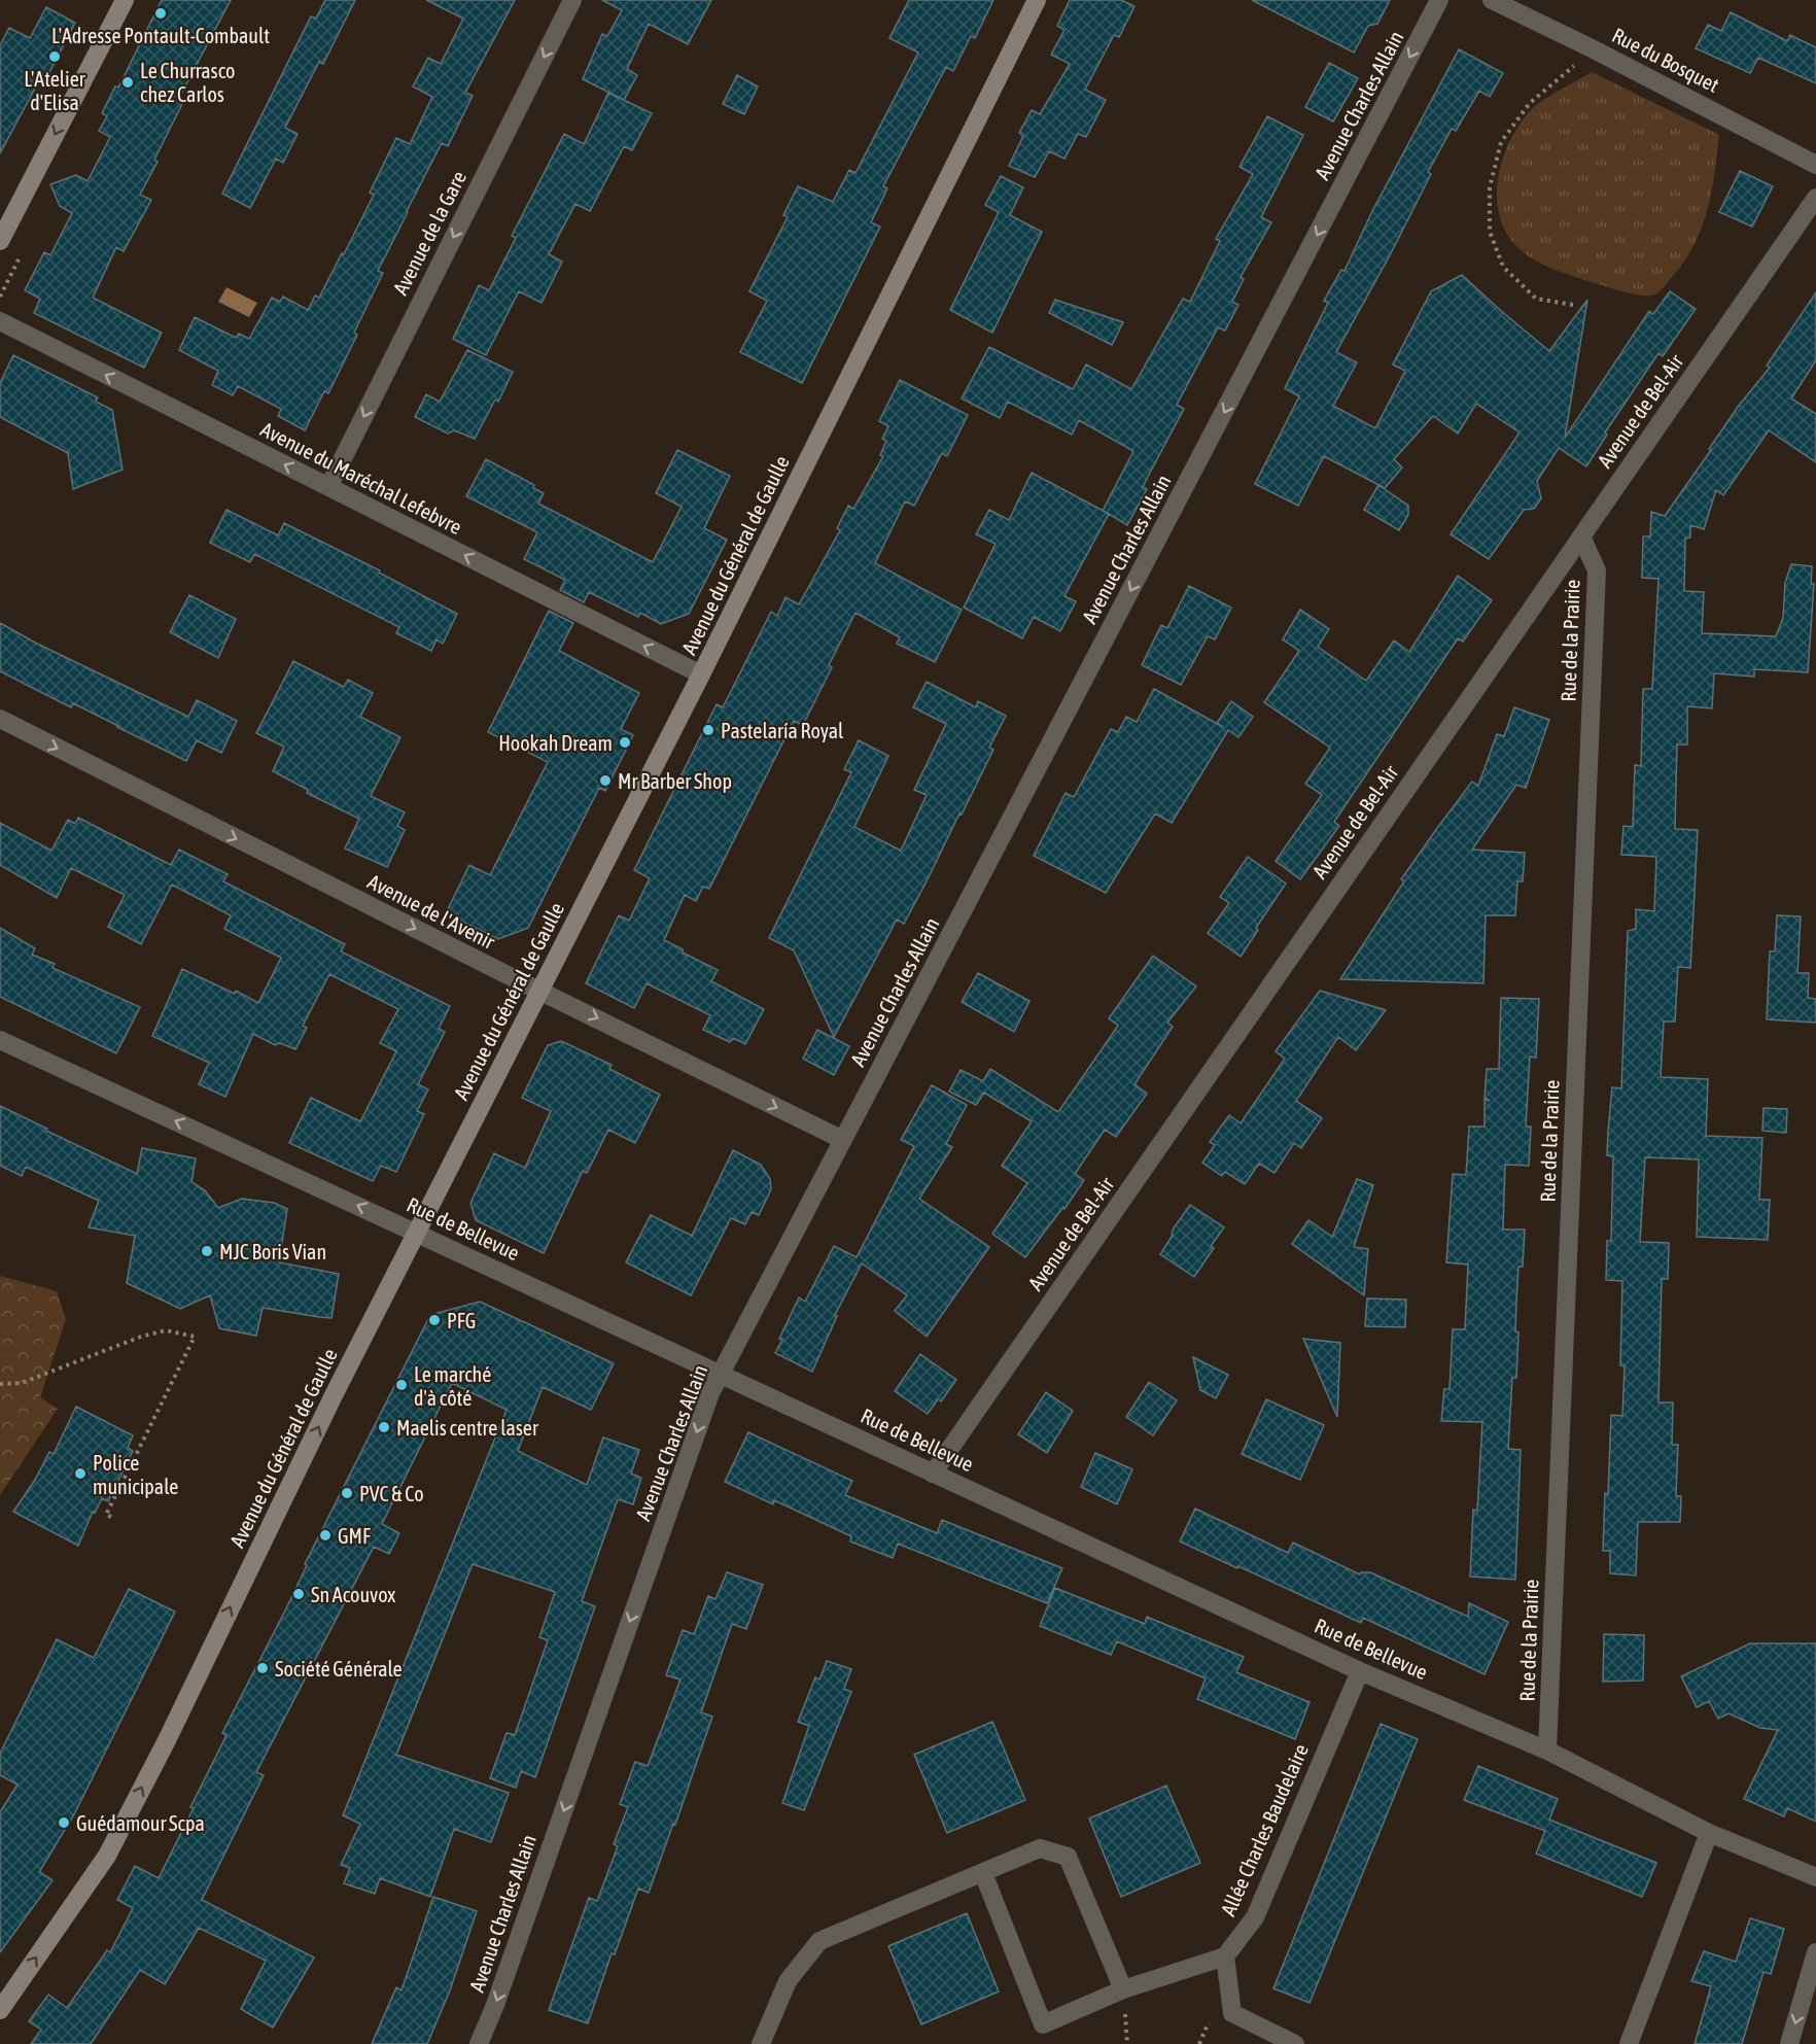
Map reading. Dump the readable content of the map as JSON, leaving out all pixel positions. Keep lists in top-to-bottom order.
{
  "streets": {
    "street": [
      "Rue du Bosquet",
      "Avenue Charles Allain",
      "Avenue de la Gare",
      "Avenue de Bel-Air",
      "Avenue du Maréchal Lefebvre",
      "Avenue du Général de Gaulle",
      "Rue de la Prairie",
      "Avenue de l'Avenir",
      "Rue de Bellevue",
      "Allée Charles Baudelaire"
    ]
  },
  "crossings": [
    ["Avenue Charles Allain", "Avenue de l'Avenir"],
    ["Avenue Charles Allain", "Rue de Bellevue"],
    ["Avenue de la Gare", "Avenue du Maréchal Lefebvre"],
    ["Avenue de Bel-Air", "Rue de la Prairie"],
    ["Avenue de Bel-Air", "Rue de Bellevue"],
    ["Avenue du Maréchal Lefebvre", "Avenue du Général de Gaulle"],
    ["Avenue du Général de Gaulle", "Avenue de l'Avenir"],
    ["Avenue du Général de Gaulle", "Rue de Bellevue"],
    ["Rue de la Prairie", "Rue de Bellevue"],
    ["Rue de Bellevue", "Allée Charles Baudelaire"]
  ],
  "one_way": [
    "Avenue Charles Allain",
    "Avenue de la Gare",
    "Avenue du Maréchal Lefebvre",
    "Avenue du Général de Gaulle",
    "Avenue de l'Avenir"
  ],
  "places": [
    "L'Adresse Pontault-Combault",
    "L'Atelier d'Elisa",
    "Le Churrasco chez Carlos",
    "Pastelaría Royal",
    "Hookah Dream",
    "Mr Barber Shop",
    "MJC Boris Vian",
    "PFG",
    "Le marché d'à côté",
    "Maelis centre laser",
    "Police municipale",
    "PVC & Co",
    "GMF",
    "Sn Acouvox",
    "Société Générale",
    "Guédamour Scpa"
  ]
}
